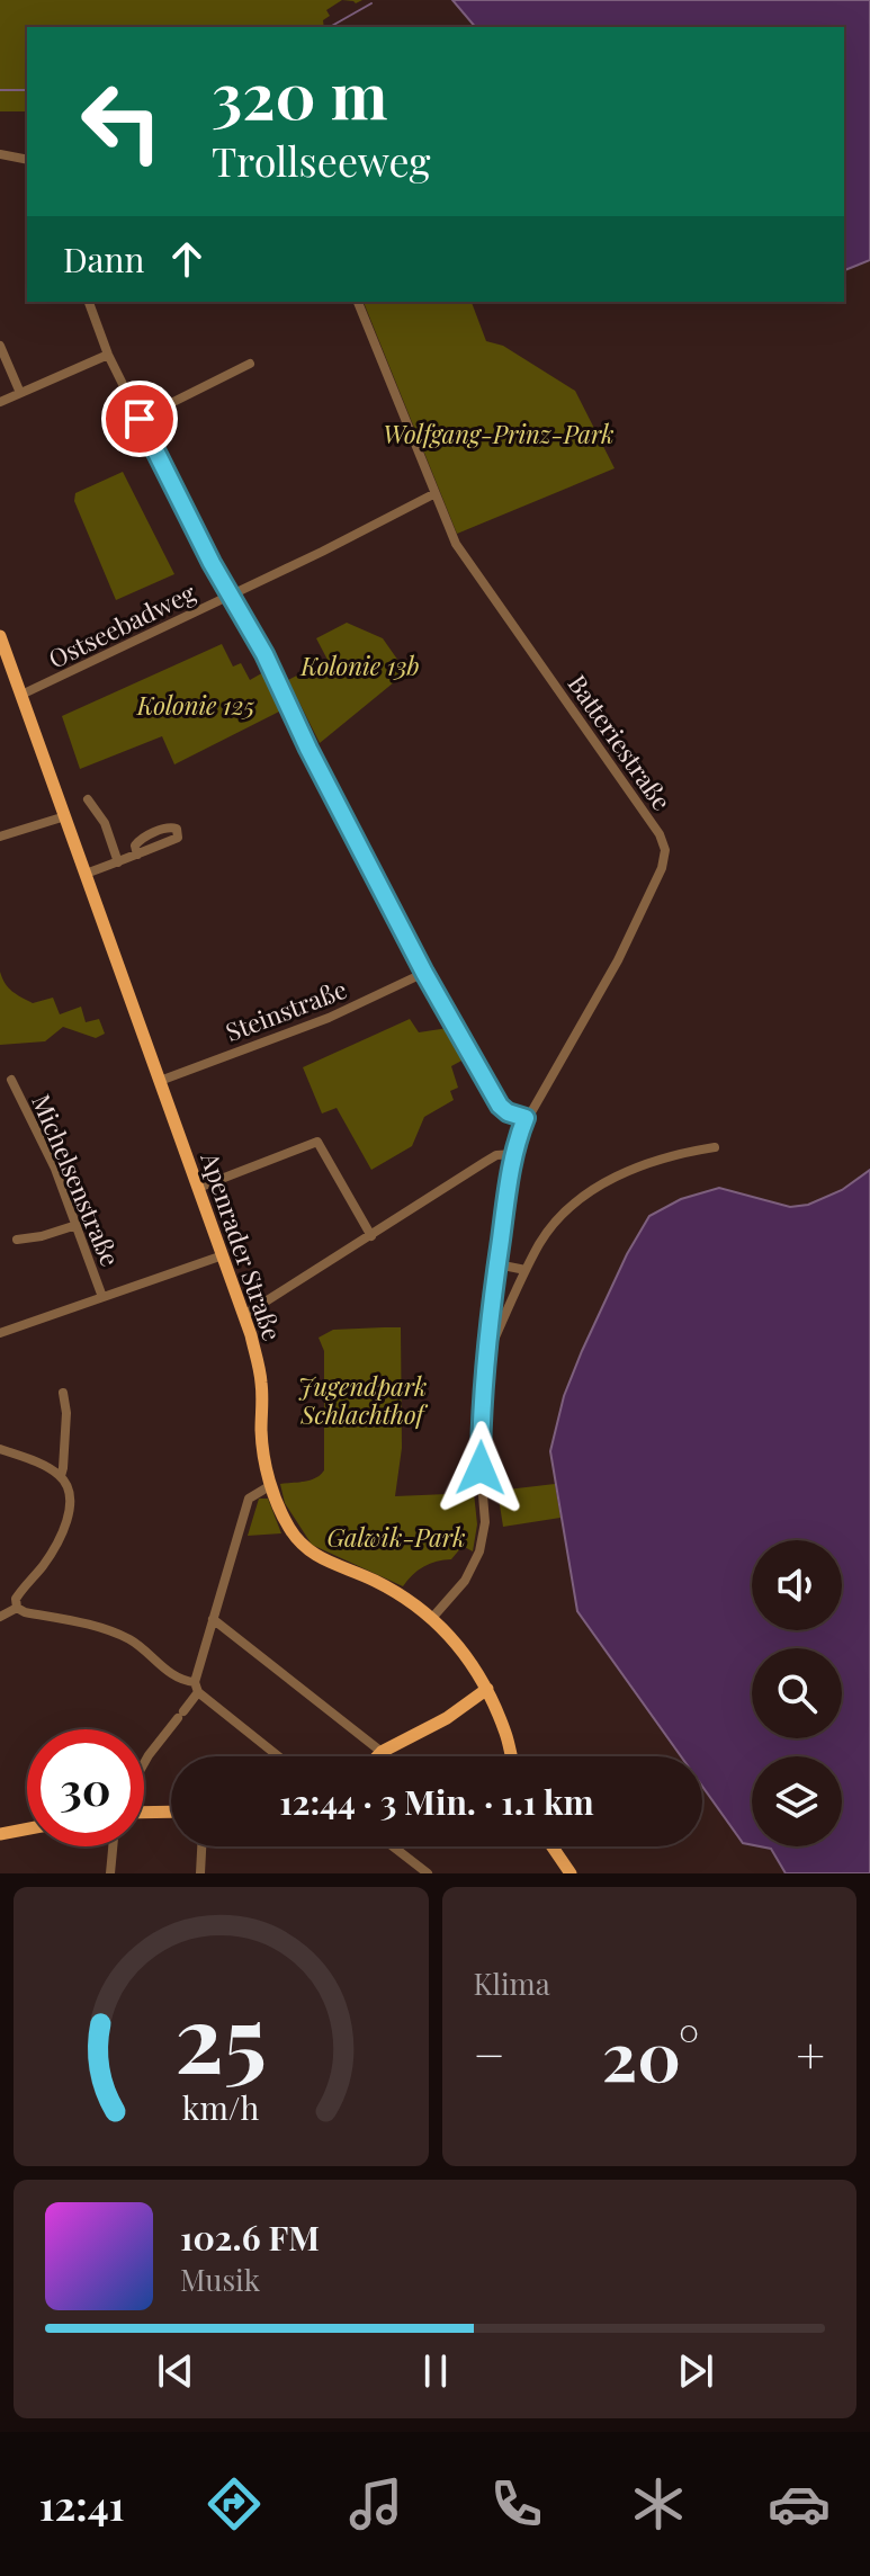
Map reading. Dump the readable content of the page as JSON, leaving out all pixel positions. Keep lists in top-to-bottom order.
{
  "streets": {
    "main road": ["Apenrader Straße"],
    "street": [
      "Ostseebadweg",
      "Batteriestraße",
      "Steinstraße",
      "Michelsenstraße"
    ]
  },
  "crossings": [
    ["Ostseebadweg", "Batteriestraße"],
    ["Ostseebadweg", "Apenrader Straße"],
    ["Steinstraße", "Apenrader Straße"]
  ],
  "parks": [
    "Wolfgang-Prinz-Park",
    "Kolonie 13b",
    "Kolonie 125",
    "Jugendpark Schlachthof",
    "Galwik-Park"
  ],
  "page": {
    "turn": ["320 m", "Trollseeweg"],
    "then": "Dann",
    "limit": "30",
    "trip": "12:44 · 3 Min. · 1.1 km",
    "tile": "Klima",
    "heat": ["−", "20°", "+"],
    "song": ["102.6 FM", "Musik"],
    "tabs": "12:41",
    "gauge": ["25", "km/h"]
  }
}
